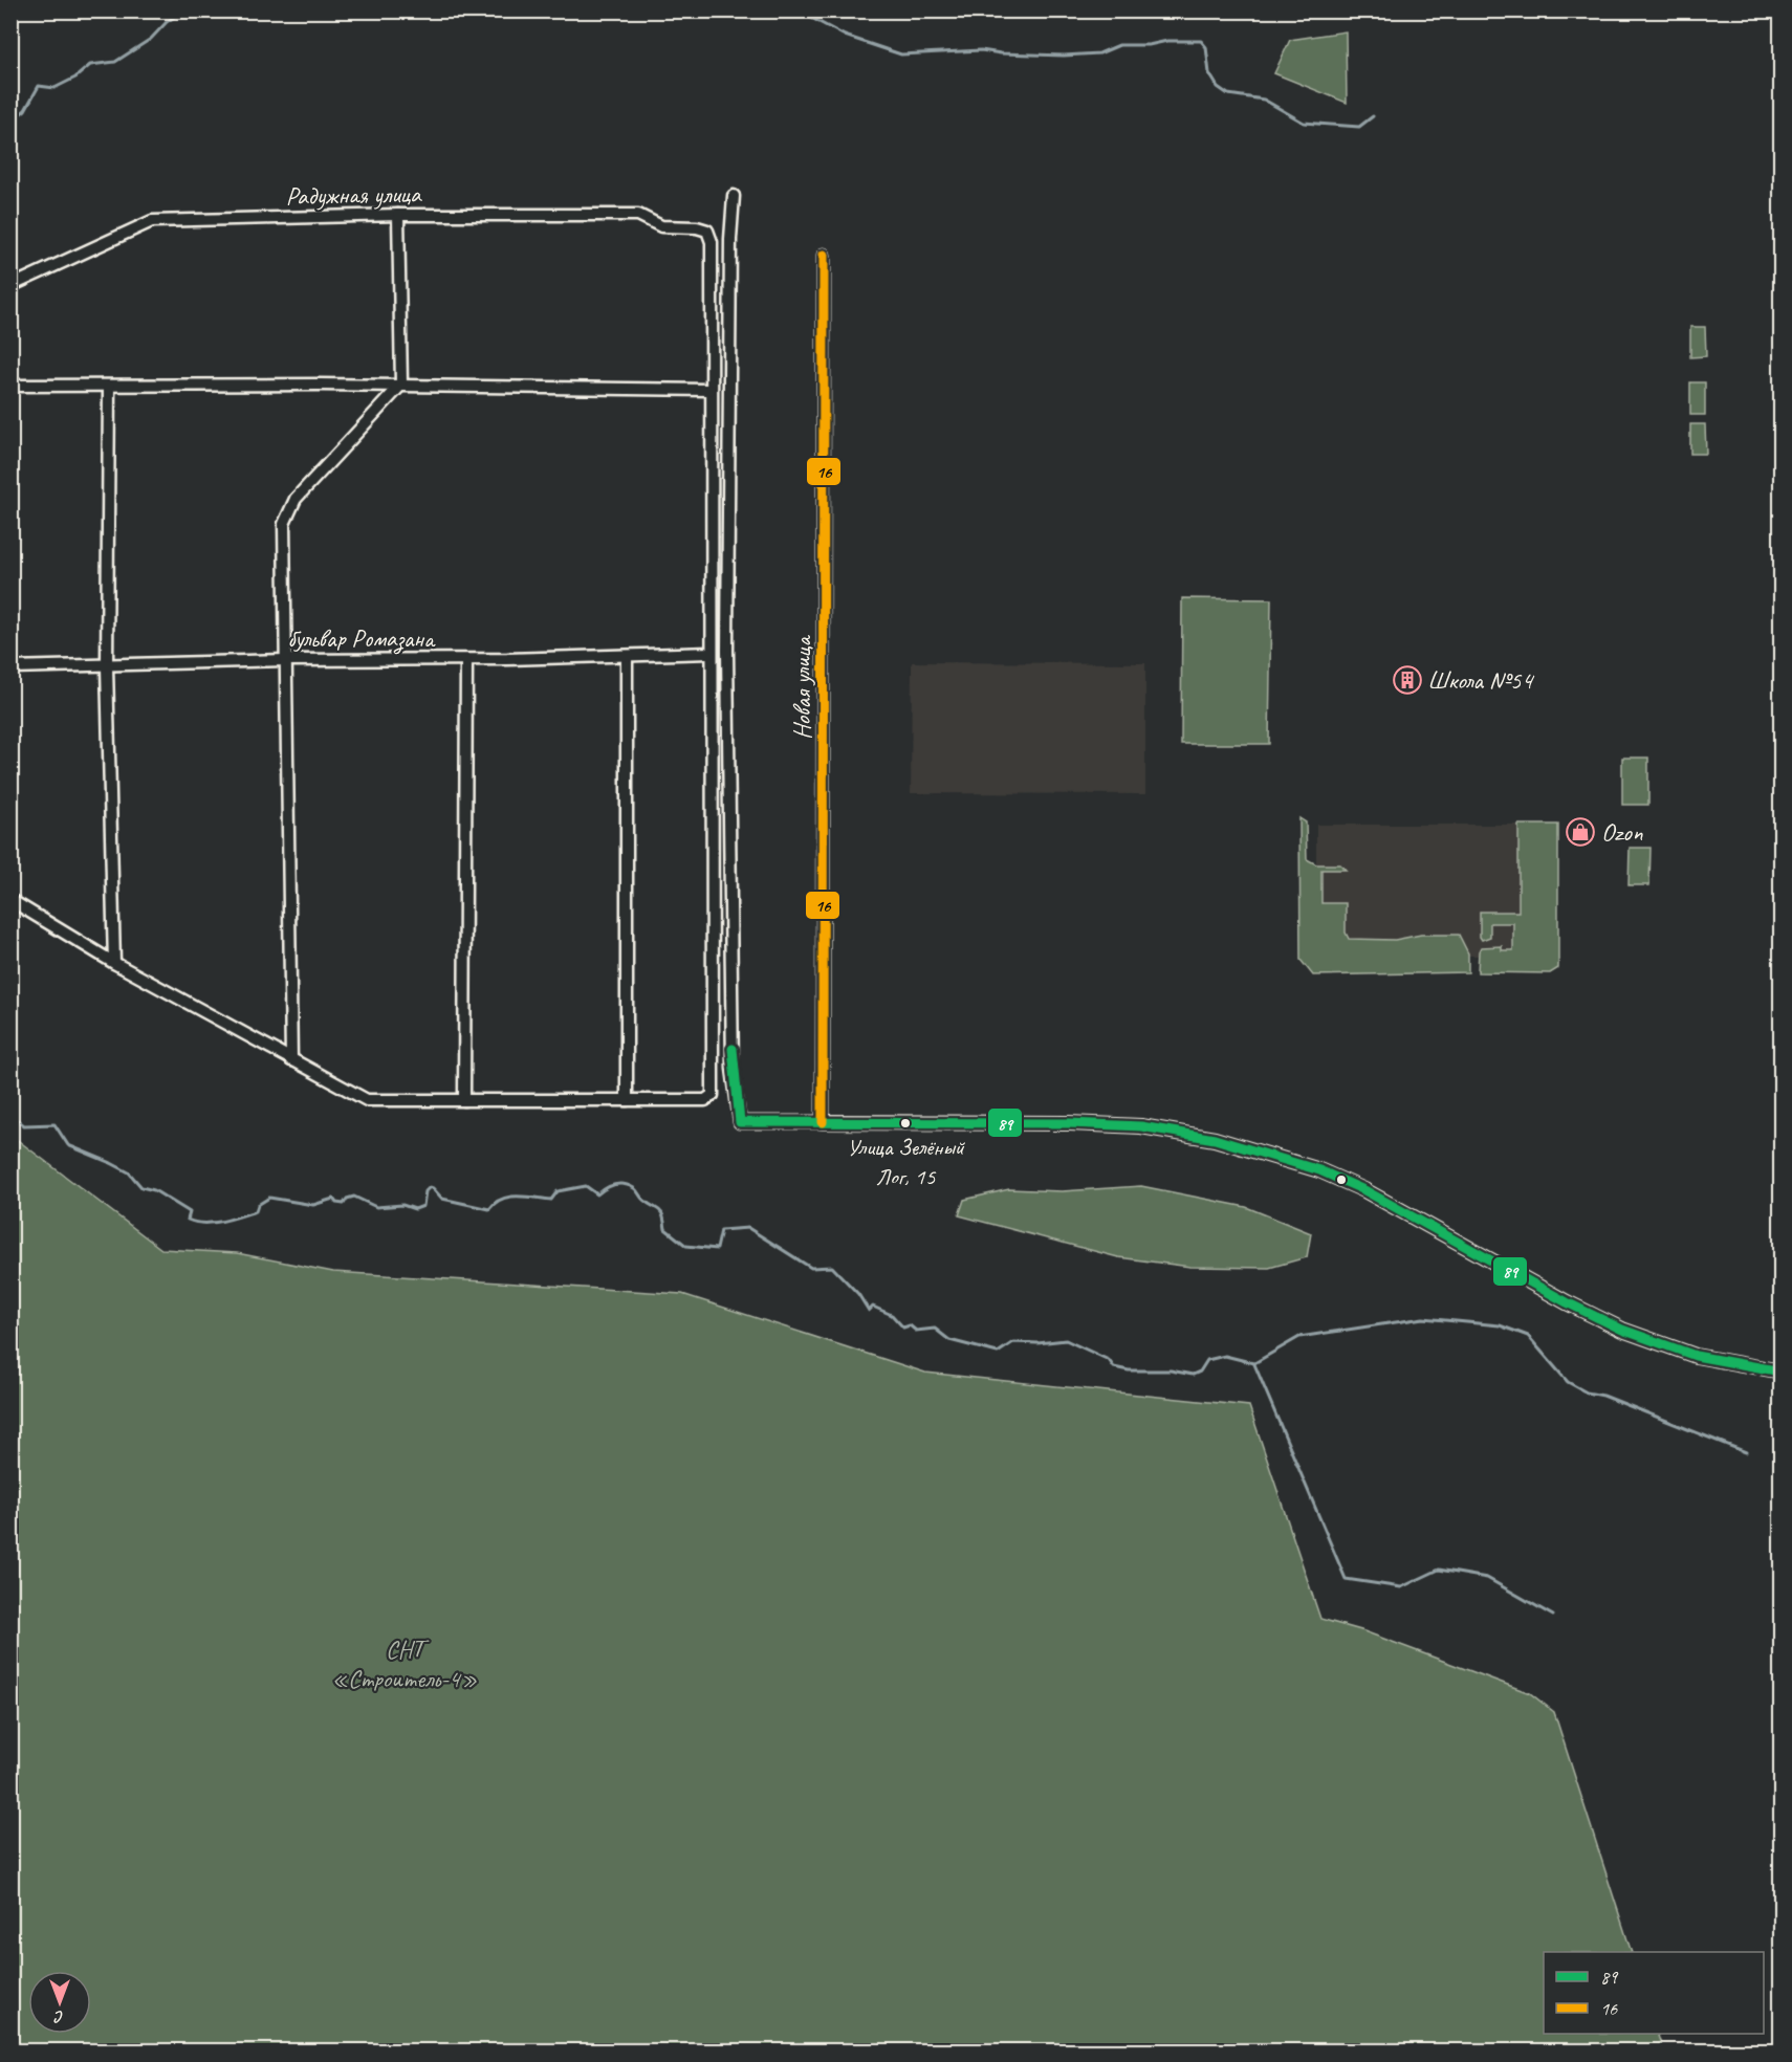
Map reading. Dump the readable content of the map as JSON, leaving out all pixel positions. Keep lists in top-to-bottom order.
{
  "streets": {
    "street": ["Радужная улица", "бульвар Ромазана", "Новая улица"]
  },
  "parks": ["СНТ «Строитель-4»"],
  "places": {
    "building": ["Школа №54"],
    "shop": ["Ozon"],
    "other": ["Улица Зелёный Лог, 15"]
  },
  "lines": ["transit line 16", "transit line 89"],
  "legend": ["89", "16"],
  "north": "bottom"
}
